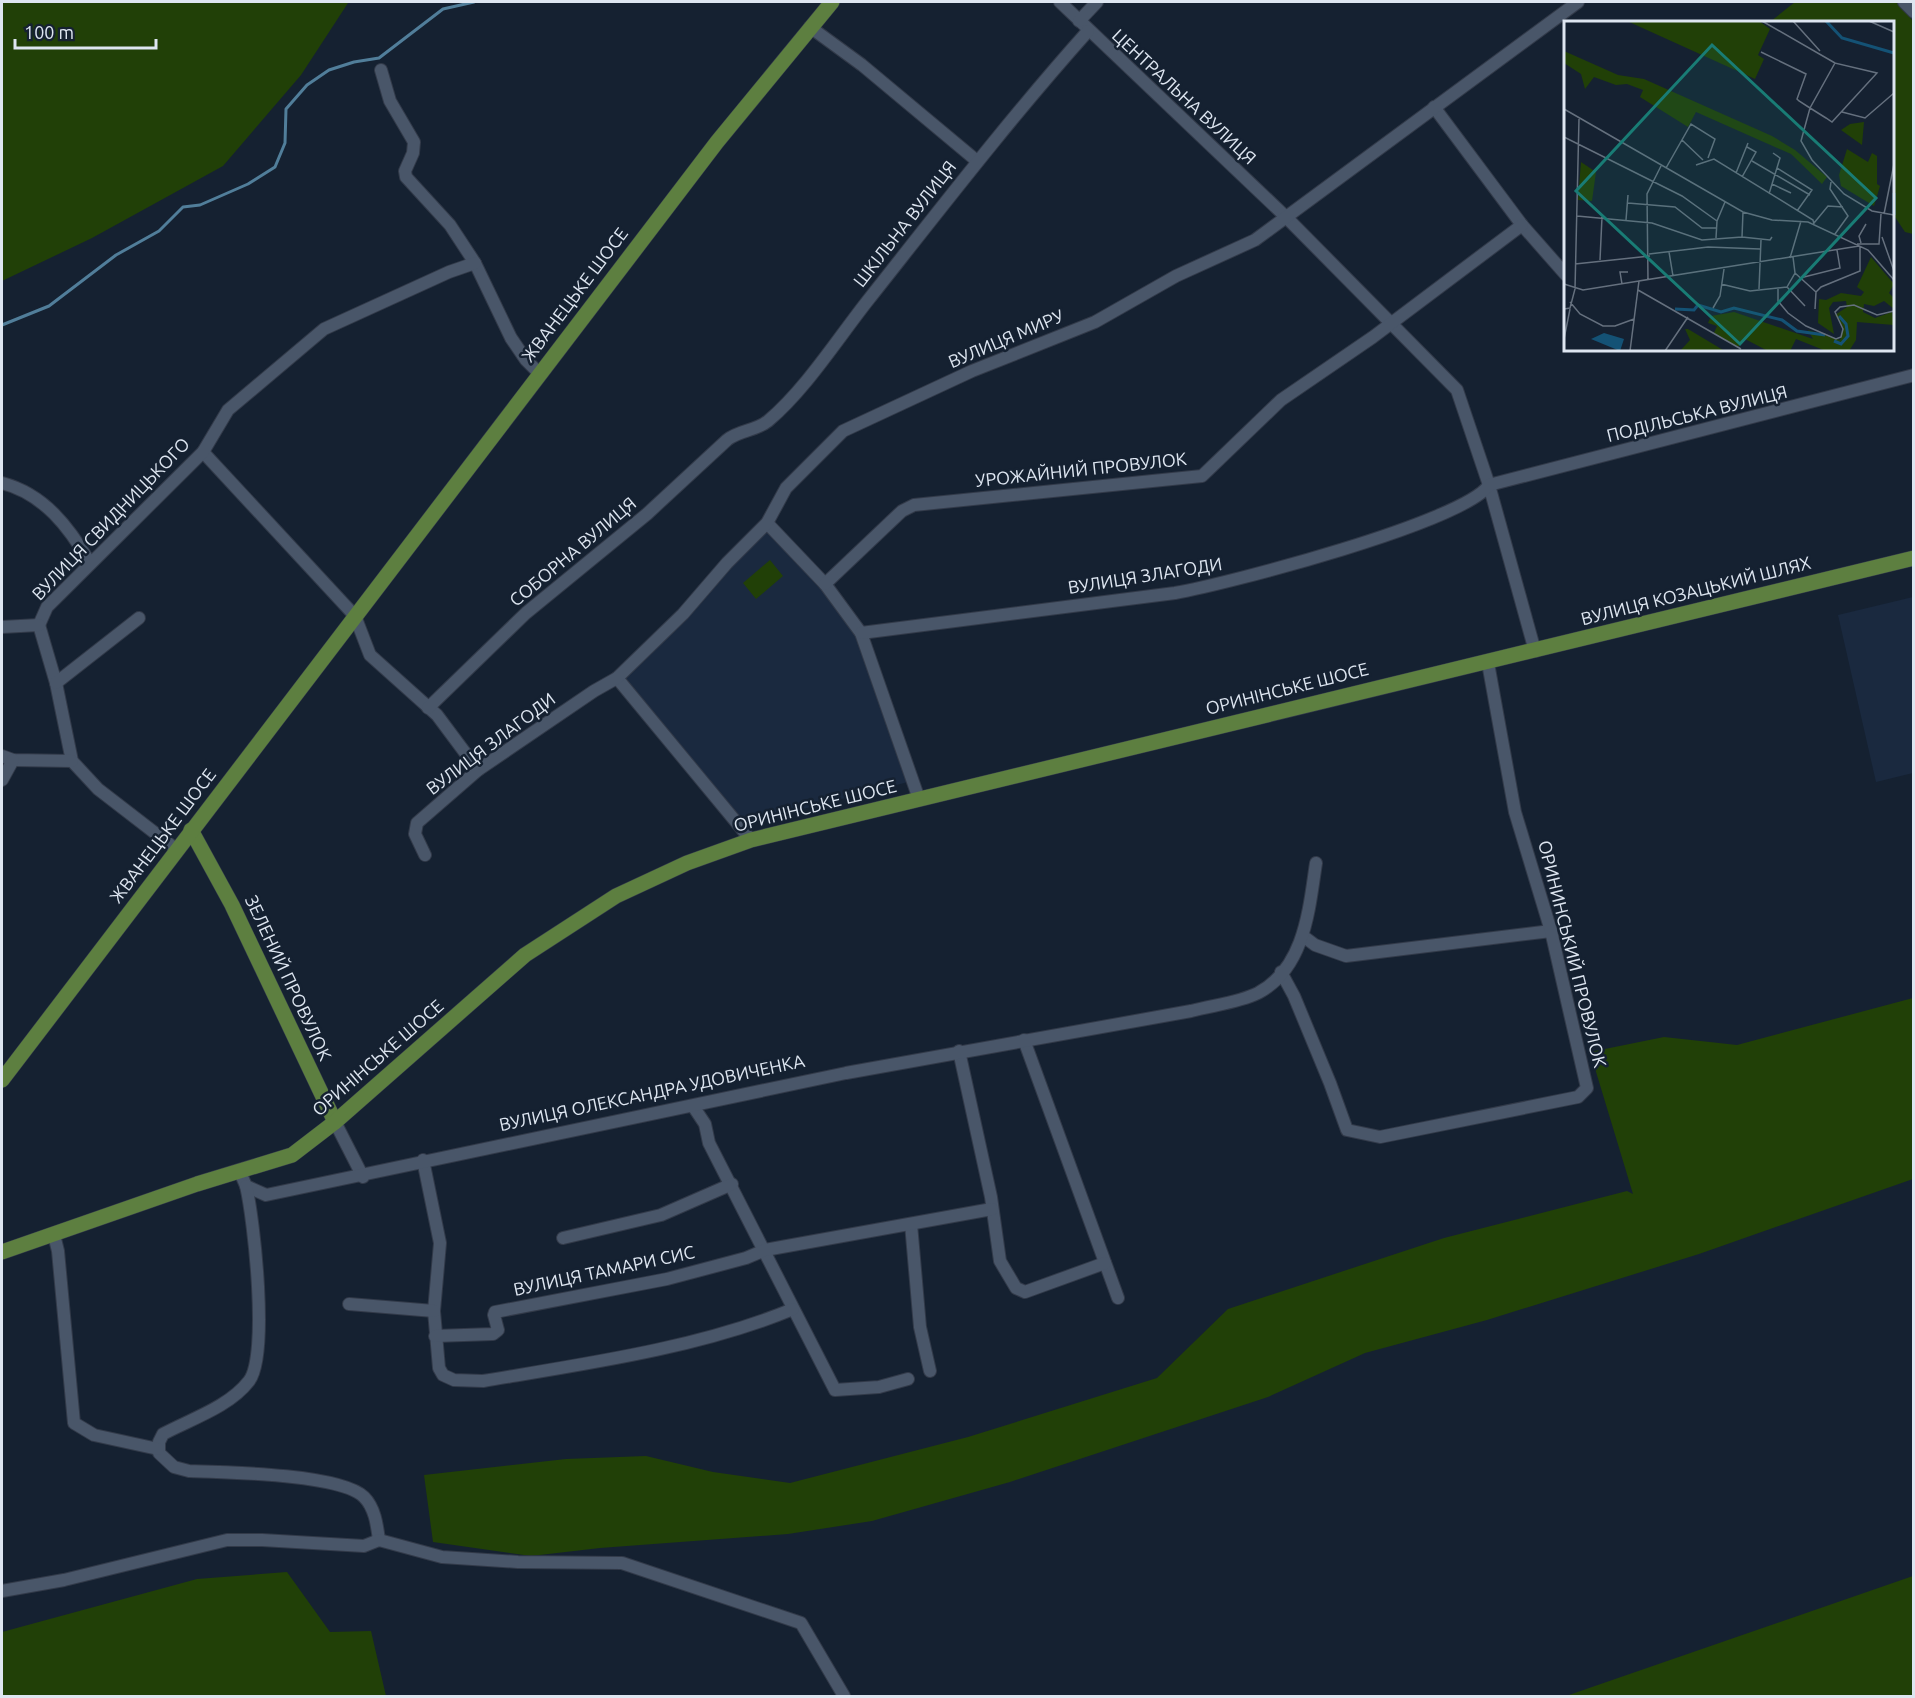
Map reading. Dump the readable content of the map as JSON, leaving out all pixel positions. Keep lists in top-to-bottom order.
{
  "streets": {
    "main road": [
      "ЖВАНЕЦЬКЕ ШОСЕ",
      "ВУЛИЦЯ КОЗАЦЬКИЙ ШЛЯХ",
      "ОРИНІНСЬКЕ ШОСЕ",
      "ЗЕЛЕНИЙ ПРОВУЛОК"
    ],
    "street": [
      "ЦЕНТРАЛЬНА ВУЛИЦЯ",
      "ШКІЛЬНА ВУЛИЦЯ",
      "ВУЛИЦЯ МИРУ",
      "ПОДІЛЬСЬКА ВУЛИЦЯ",
      "УРОЖАЙНИЙ ПРОВУЛОК",
      "ВУЛИЦЯ СВИДНИЦЬКОГО",
      "СОБОРНА ВУЛИЦЯ",
      "ВУЛИЦЯ ЗЛАГОДИ",
      "ОРИНИНСЬКИЙ ПРОВУЛОК",
      "ВУЛИЦЯ ОЛЕКСАНДРА УДОВИЧЕНКА",
      "ВУЛИЦЯ ТАМАРИ СИС"
    ]
  },
  "crossings": [
    ["ЦЕНТРАЛЬНА ВУЛИЦЯ", "ШКІЛЬНА ВУЛИЦЯ"],
    ["ЦЕНТРАЛЬНА ВУЛИЦЯ", "ВУЛИЦЯ МИРУ"],
    ["ЦЕНТРАЛЬНА ВУЛИЦЯ", "ПОДІЛЬСЬКА ВУЛИЦЯ"],
    ["ЦЕНТРАЛЬНА ВУЛИЦЯ", "УРОЖАЙНИЙ ПРОВУЛОК"],
    ["ЦЕНТРАЛЬНА ВУЛИЦЯ", "ВУЛИЦЯ ЗЛАГОДИ"],
    ["ЦЕНТРАЛЬНА ВУЛИЦЯ", "ВУЛИЦЯ КОЗАЦЬКИЙ ШЛЯХ"],
    ["ШКІЛЬНА ВУЛИЦЯ", "СОБОРНА ВУЛИЦЯ"],
    ["ЖВАНЕЦЬКЕ ШОСЕ", "ЗЕЛЕНИЙ ПРОВУЛОК"],
    ["ВУЛИЦЯ МИРУ", "ВУЛИЦЯ ЗЛАГОДИ"],
    ["ПОДІЛЬСЬКА ВУЛИЦЯ", "ВУЛИЦЯ ЗЛАГОДИ"],
    ["ВУЛИЦЯ КОЗАЦЬКИЙ ШЛЯХ", "ОРИНІНСЬКЕ ШОСЕ"],
    ["ВУЛИЦЯ КОЗАЦЬКИЙ ШЛЯХ", "ОРИНИНСЬКИЙ ПРОВУЛОК"],
    ["ОРИНІНСЬКЕ ШОСЕ", "ОРИНИНСЬКИЙ ПРОВУЛОК"],
    ["ОРИНІНСЬКЕ ШОСЕ", "ЗЕЛЕНИЙ ПРОВУЛОК"],
    ["ОРИНІНСЬКЕ ШОСЕ", "ВУЛИЦЯ ОЛЕКСАНДРА УДОВИЧЕНКА"],
    ["ОРИНИНСЬКИЙ ПРОВУЛОК", "ВУЛИЦЯ ОЛЕКСАНДРА УДОВИЧЕНКА"],
    ["ЗЕЛЕНИЙ ПРОВУЛОК", "ВУЛИЦЯ ОЛЕКСАНДРА УДОВИЧЕНКА"]
  ],
  "scale_bar": "100 m"
}
